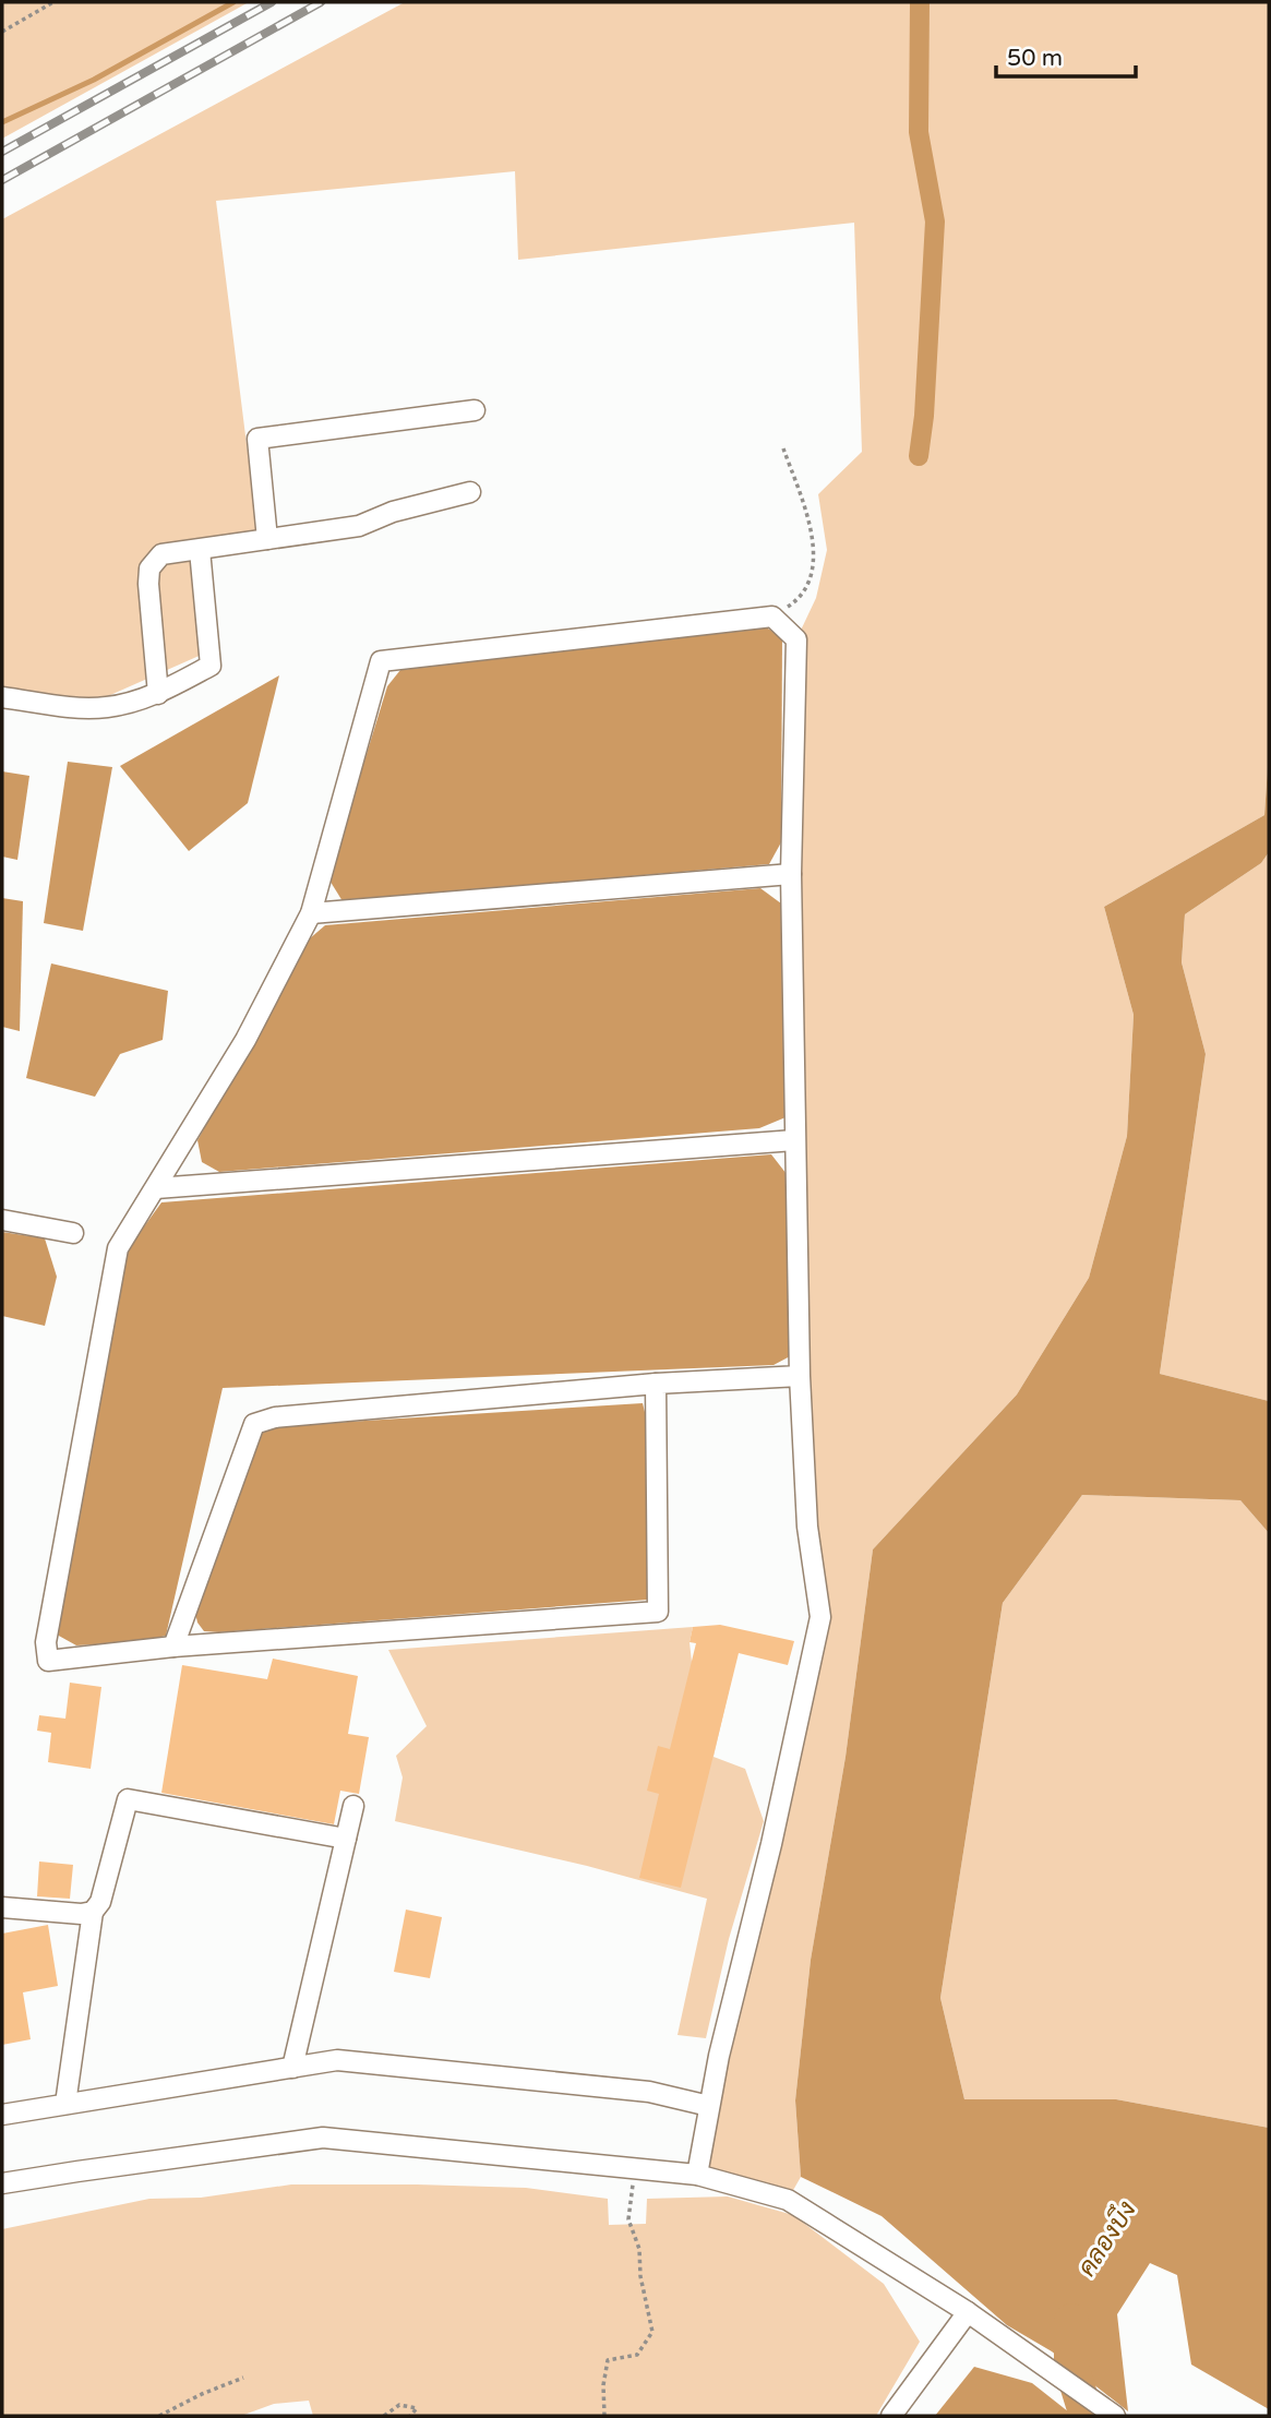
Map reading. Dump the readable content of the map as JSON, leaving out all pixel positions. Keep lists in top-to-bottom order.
{
  "water": ["คลองบึง"],
  "scale_bar": "50 m"
}
